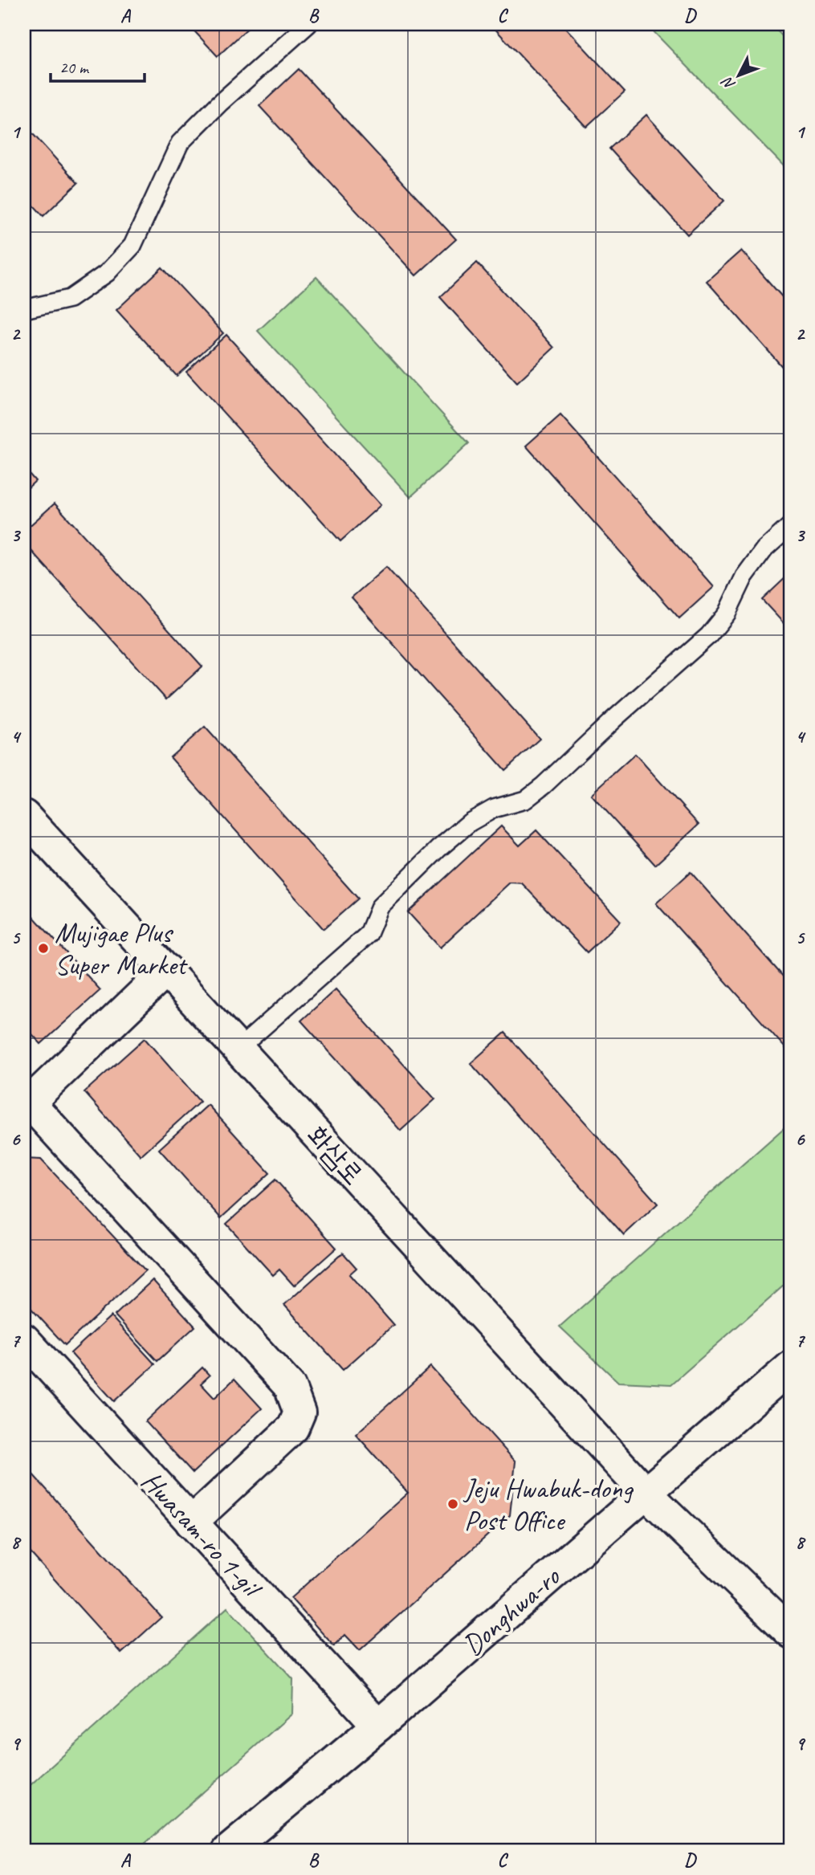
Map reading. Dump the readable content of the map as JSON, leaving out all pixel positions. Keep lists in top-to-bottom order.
{
  "streets": {
    "street": ["화삼로", "Hwasam-ro 1-gil", "Donghwa-ro"]
  },
  "crossings": [
    ["화삼로", "Donghwa-ro"],
    ["Hwasam-ro 1-gil", "Donghwa-ro"]
  ],
  "places": ["Mujigae Plus Super Market", "Jeju Hwabuk-dong Post Office"],
  "scale_bar": "20 m",
  "north": "bottom left",
  "grid": {
    "columns": [
      "A",
      "B",
      "C",
      "D"
    ],
    "rows": [
      "1",
      "2",
      "3",
      "4",
      "5",
      "6",
      "7",
      "8",
      "9"
    ]
  }
}
